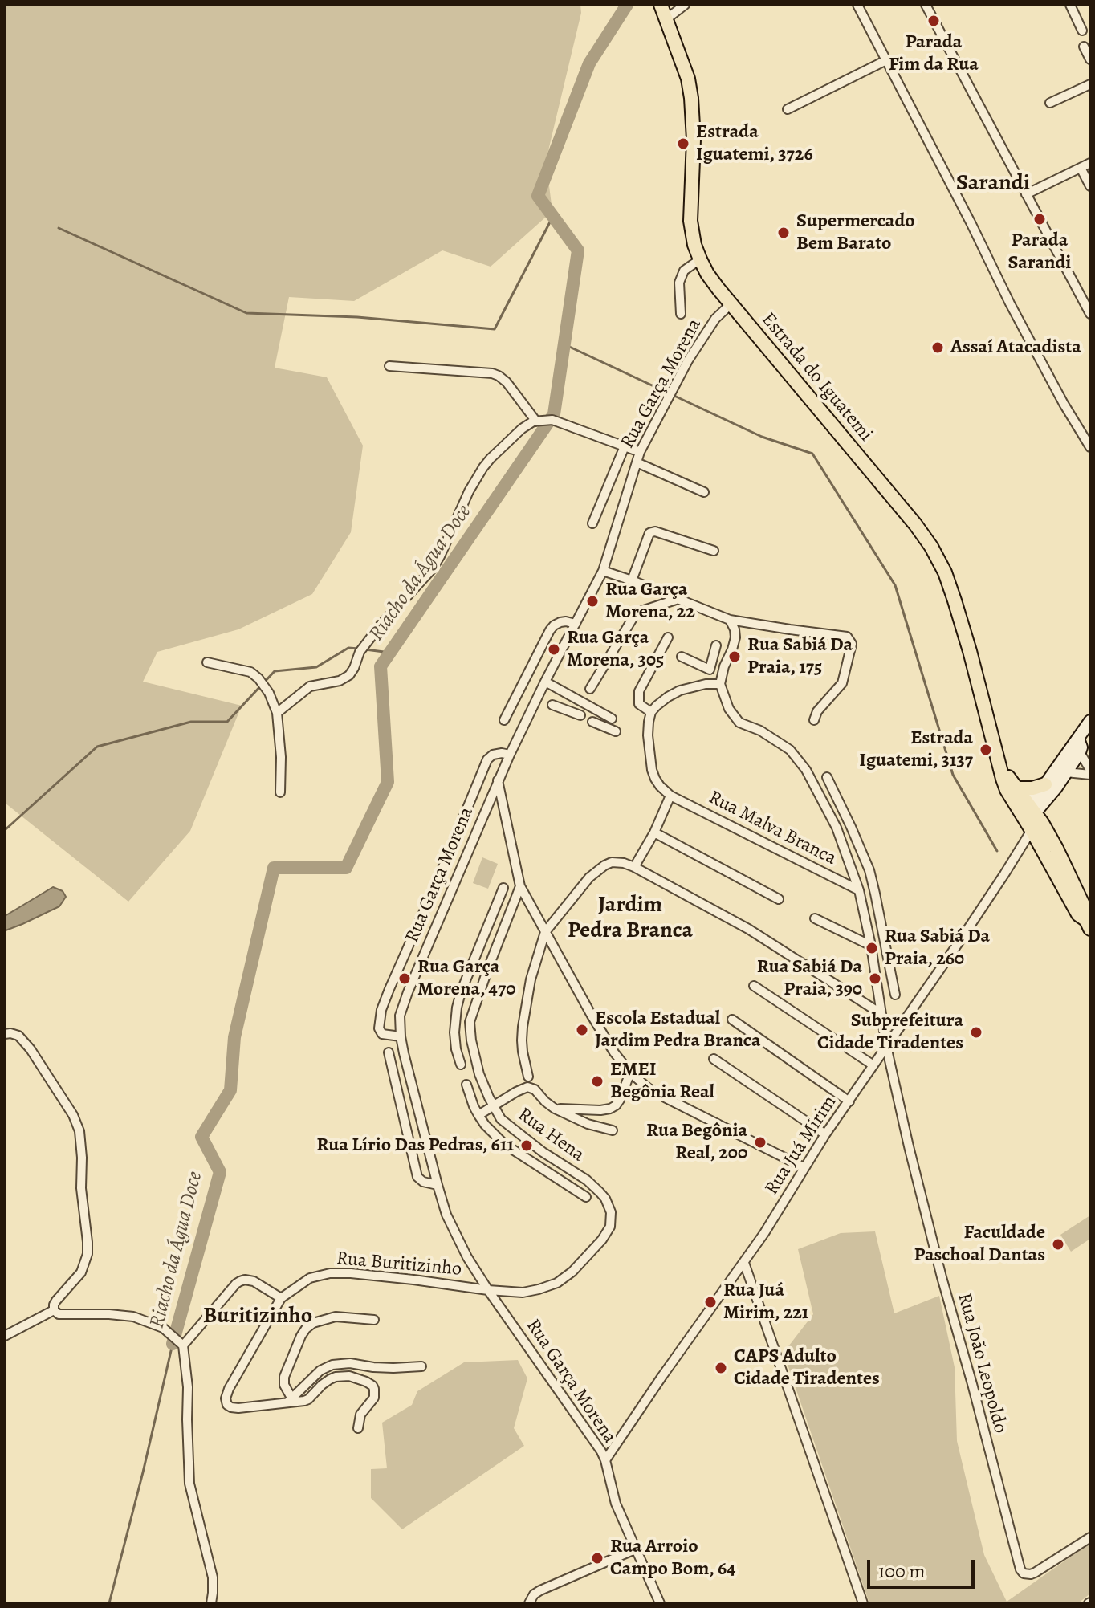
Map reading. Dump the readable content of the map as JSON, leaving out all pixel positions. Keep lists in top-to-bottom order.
{
  "streets": {
    "main road": ["Estrada do Iguatemi"],
    "street": [
      "Rua Garça Morena",
      "Rua Malva Branca",
      "Rua Hena",
      "Rua Juá Mirim",
      "Rua Buritizinho",
      "Rua João Leopoldo"
    ]
  },
  "crossings": [
    ["Estrada do Iguatemi", "Rua Garça Morena"],
    ["Estrada do Iguatemi", "Rua Juá Mirim"],
    ["Rua Garça Morena", "Rua Hena"],
    ["Rua Garça Morena", "Rua Juá Mirim"],
    ["Rua Garça Morena", "Rua Buritizinho"],
    ["Rua Hena", "Rua Buritizinho"],
    ["Rua Juá Mirim", "Rua João Leopoldo"]
  ],
  "districts": ["Sarandi", "Jardim Pedra Branca", "Buritizinho"],
  "water": ["Riacho da Água Doce"],
  "places": [
    "Parada Fim da Rua",
    "Estrada Iguatemi, 3726",
    "Parada Sarandi",
    "Supermercado Bem Barato",
    "Assaí Atacadista",
    "Rua Garça Morena, 22",
    "Rua Garça Morena, 305",
    "Rua Sabiá Da Praia, 175",
    "Estrada Iguatemi, 3137",
    "Rua Sabiá Da Praia, 260",
    "Rua Garça Morena, 470",
    "Rua Sabiá Da Praia, 390",
    "Escola Estadual Jardim Pedra Branca",
    "Subprefeitura Cidade Tiradentes",
    "EMEI Begônia Real",
    "Rua Begônia Real, 200",
    "Rua Lírio Das Pedras, 611",
    "Faculdade Paschoal Dantas",
    "Rua Juá Mirim, 221",
    "CAPS Adulto Cidade Tiradentes",
    "Rua Arroio Campo Bom, 64"
  ],
  "scale_bar": "100 m"
}
